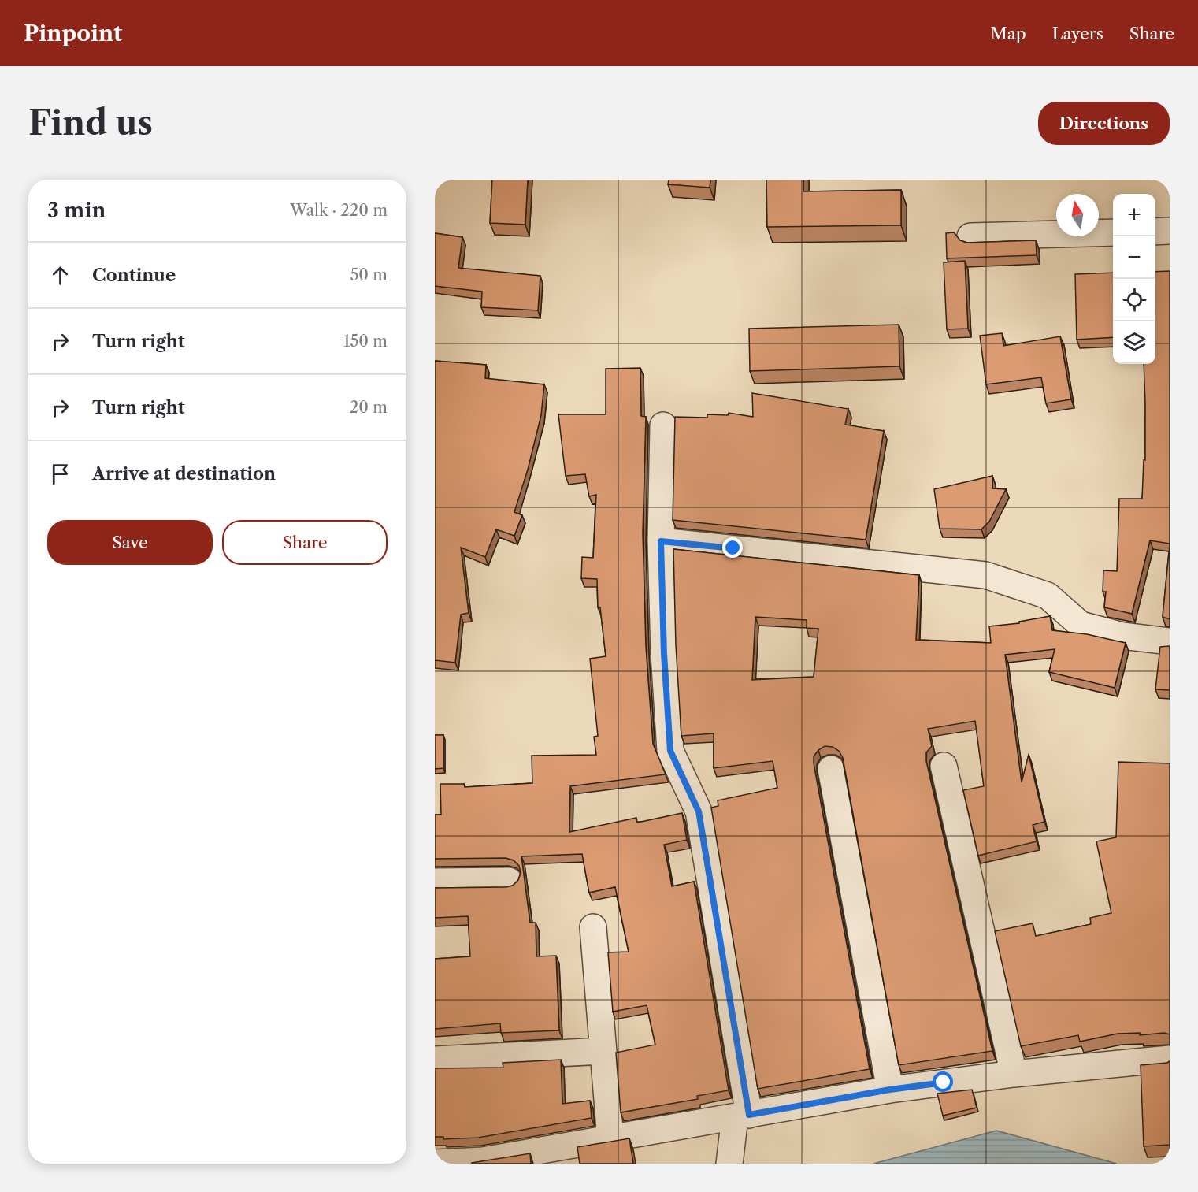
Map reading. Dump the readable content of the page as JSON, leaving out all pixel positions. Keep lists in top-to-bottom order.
{
  "north": "top",
  "page": {
    "header": "Pinpoint",
    "nav": ["Map", "Layers", "Share"],
    "buttons": [
      "Directions",
      ["Save", "Share"]
    ],
    "title": "Find us",
    "heading": ["3 min", "Walk · 220 m"],
    "map_buttons": ["+", "−"],
    "list": [
      ["Continue", "50 m"],
      ["Turn right", "150 m"],
      ["Turn right", "20 m"],
      "Arrive at destination"
    ]
  }
}
